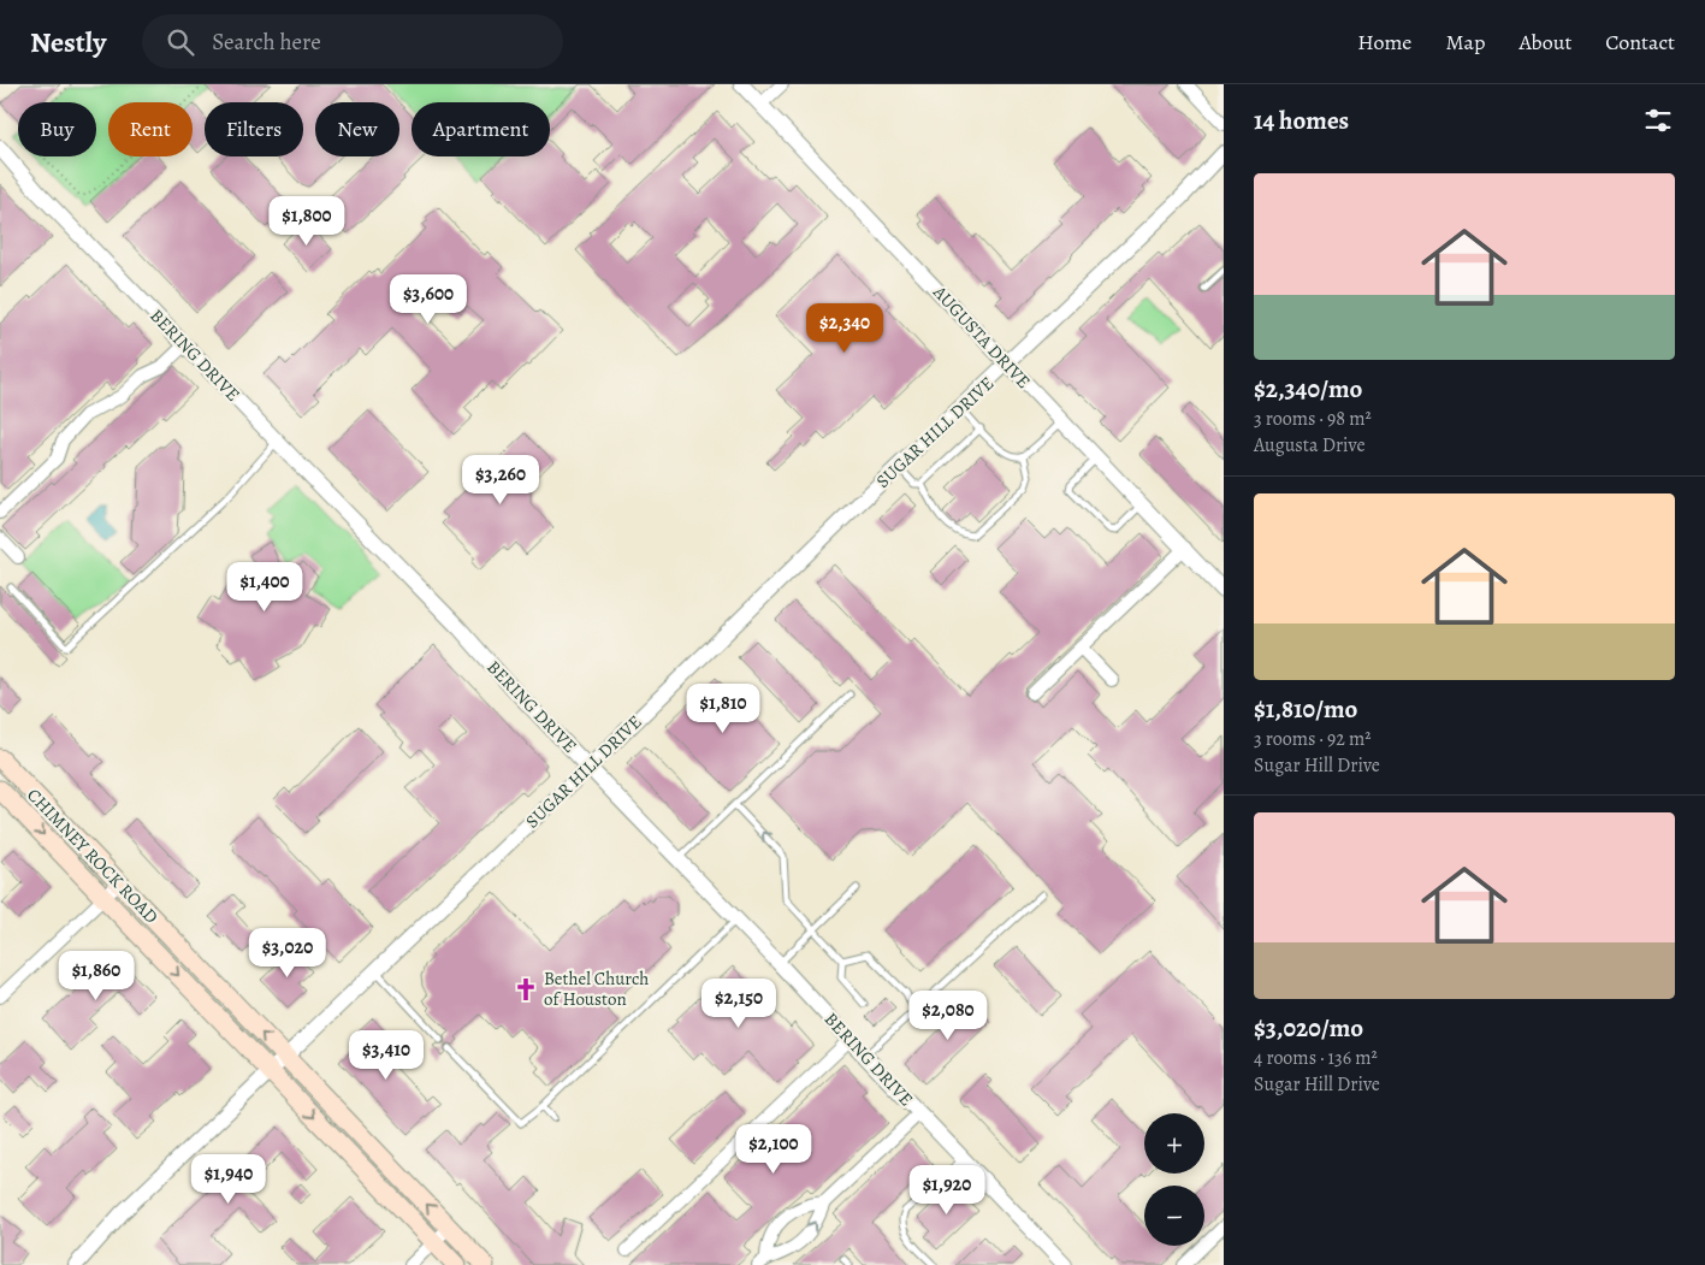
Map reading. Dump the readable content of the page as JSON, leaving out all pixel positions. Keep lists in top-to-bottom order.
{
  "streets": {
    "main road": ["CHIMNEY ROCK ROAD"],
    "street": ["AUGUSTA DRIVE", "BERING DRIVE", "SUGAR HILL DRIVE"]
  },
  "crossings": [
    ["AUGUSTA DRIVE", "SUGAR HILL DRIVE"],
    ["BERING DRIVE", "SUGAR HILL DRIVE"],
    ["SUGAR HILL DRIVE", "CHIMNEY ROCK ROAD"]
  ],
  "places": {
    "church": ["Bethel Church of Houston"]
  },
  "page": {
    "header": "Nestly",
    "search": "Search here",
    "nav": [
      "Home",
      "Map",
      "About",
      "Contact"
    ],
    "heading": "14 homes",
    "chip": [
      "Buy",
      "Rent",
      "Filters",
      "New",
      "Apartment"
    ],
    "list": [
      {
        "name": "$2,340/mo",
        "note": "3 rooms · 98 m² · Augusta Drive"
      },
      {
        "name": "$1,810/mo",
        "note": "3 rooms · 92 m² · Sugar Hill Drive"
      },
      {
        "name": "$3,020/mo",
        "note": "4 rooms · 136 m² · Sugar Hill Drive"
      }
    ],
    "price": [
      "$1,800",
      "$3,600",
      "$2,340",
      "$3,260",
      "$1,400",
      "$1,810",
      "$3,020",
      "$1,860",
      "$2,150",
      "$2,080",
      "$3,410",
      "$2,100",
      "$1,940",
      "$1,920"
    ],
    "map_buttons": ["+", "−"]
  }
}
